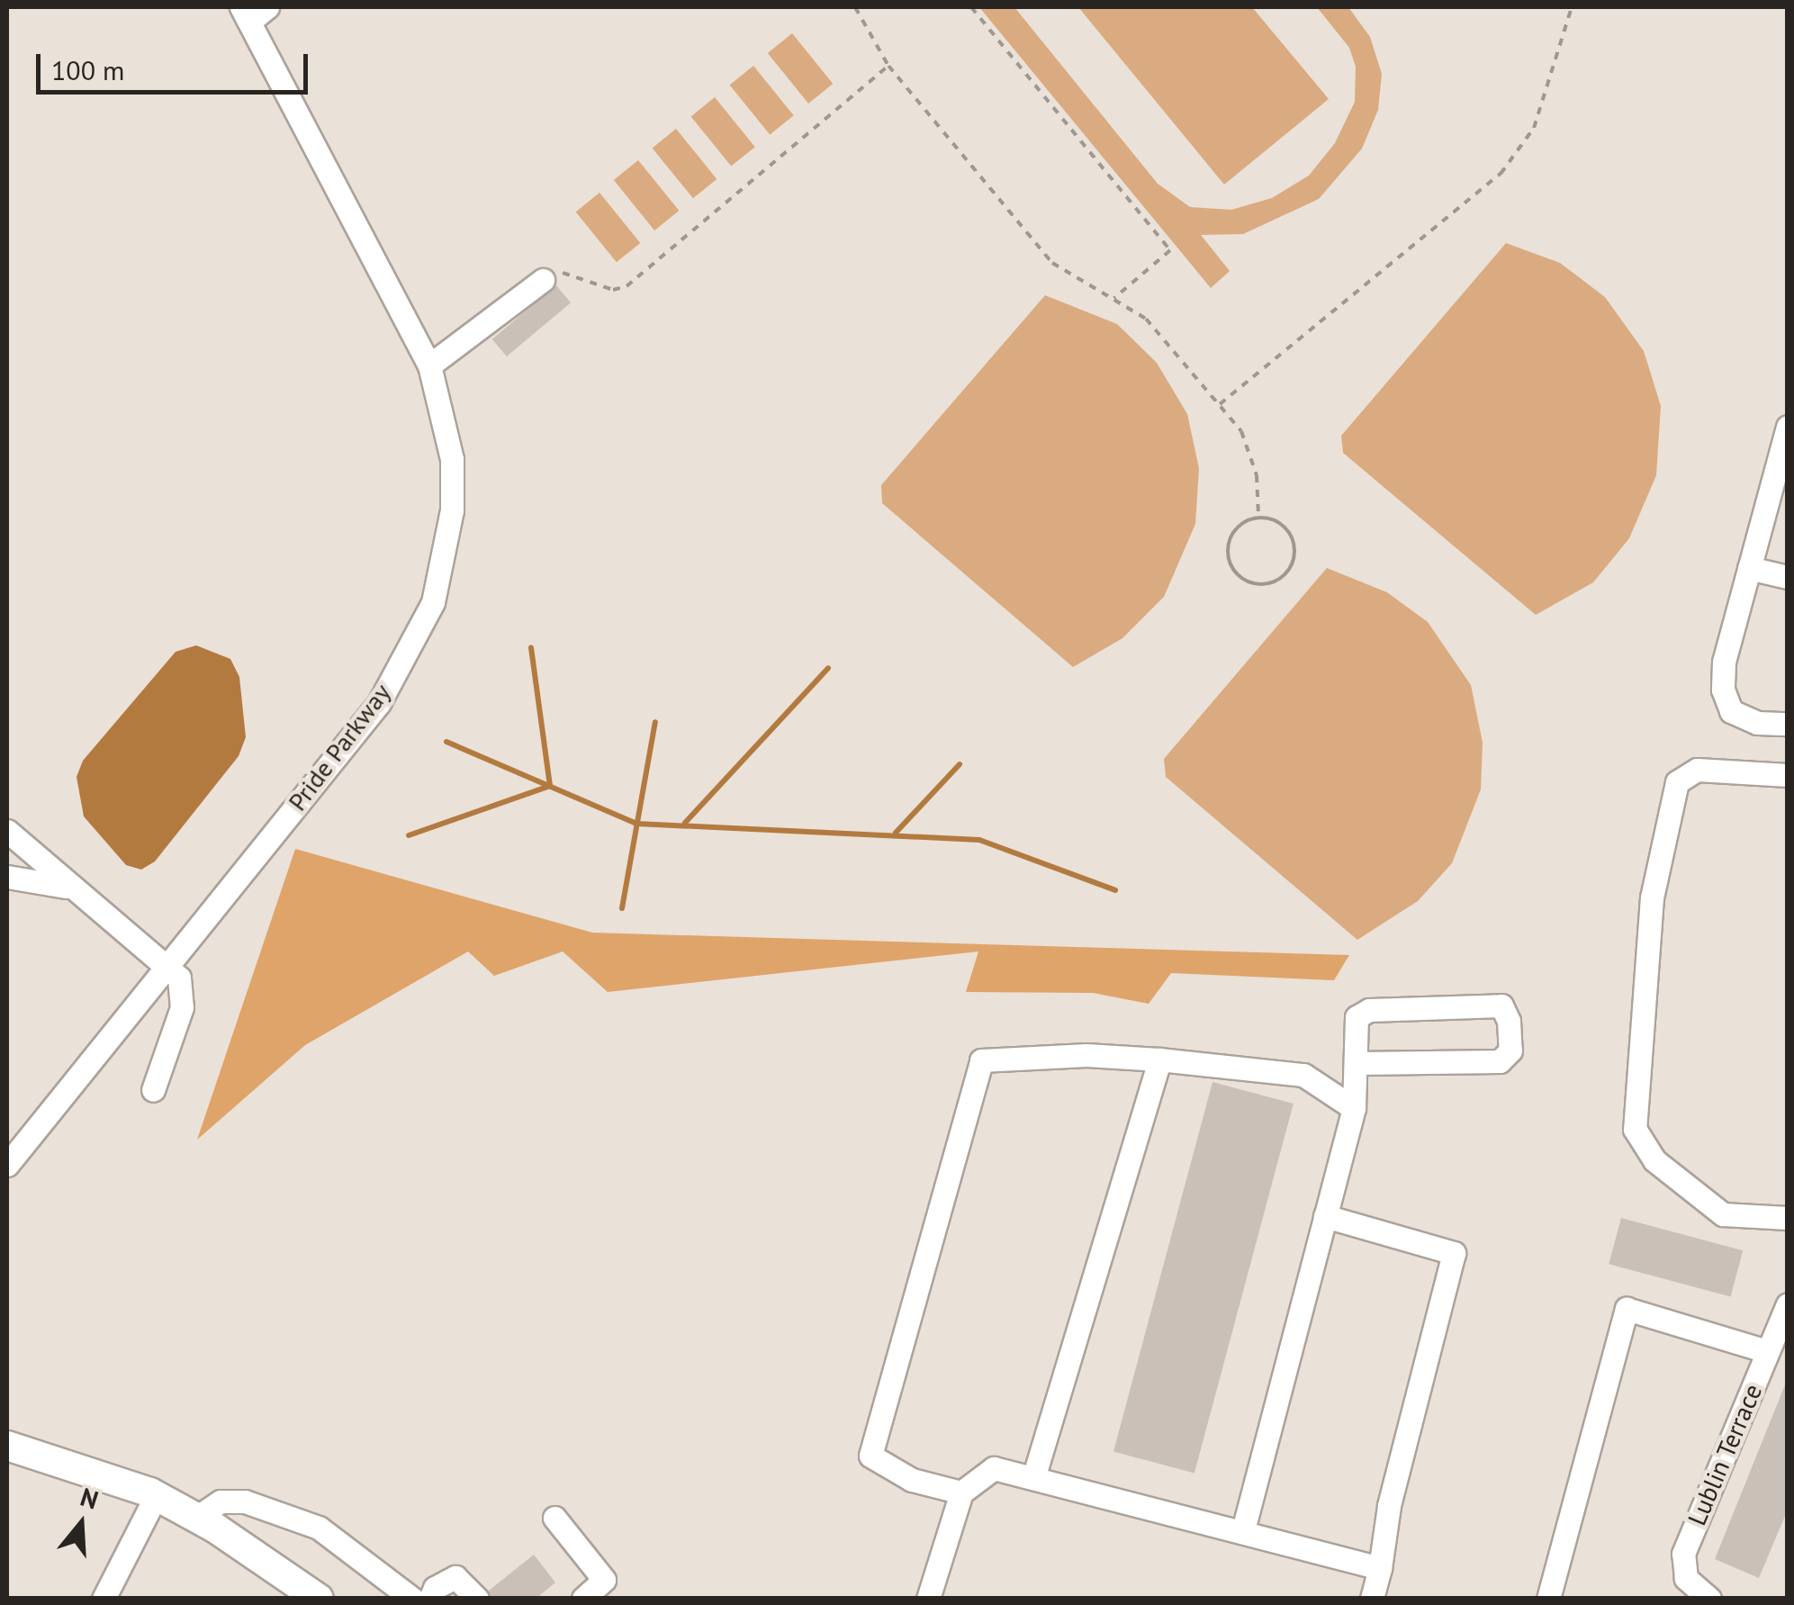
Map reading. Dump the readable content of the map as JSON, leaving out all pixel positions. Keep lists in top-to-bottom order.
{
  "streets": {
    "street": ["Pride Parkway", "Lublin Terrace"]
  },
  "scale_bar": "100 m",
  "north": "top"
}
